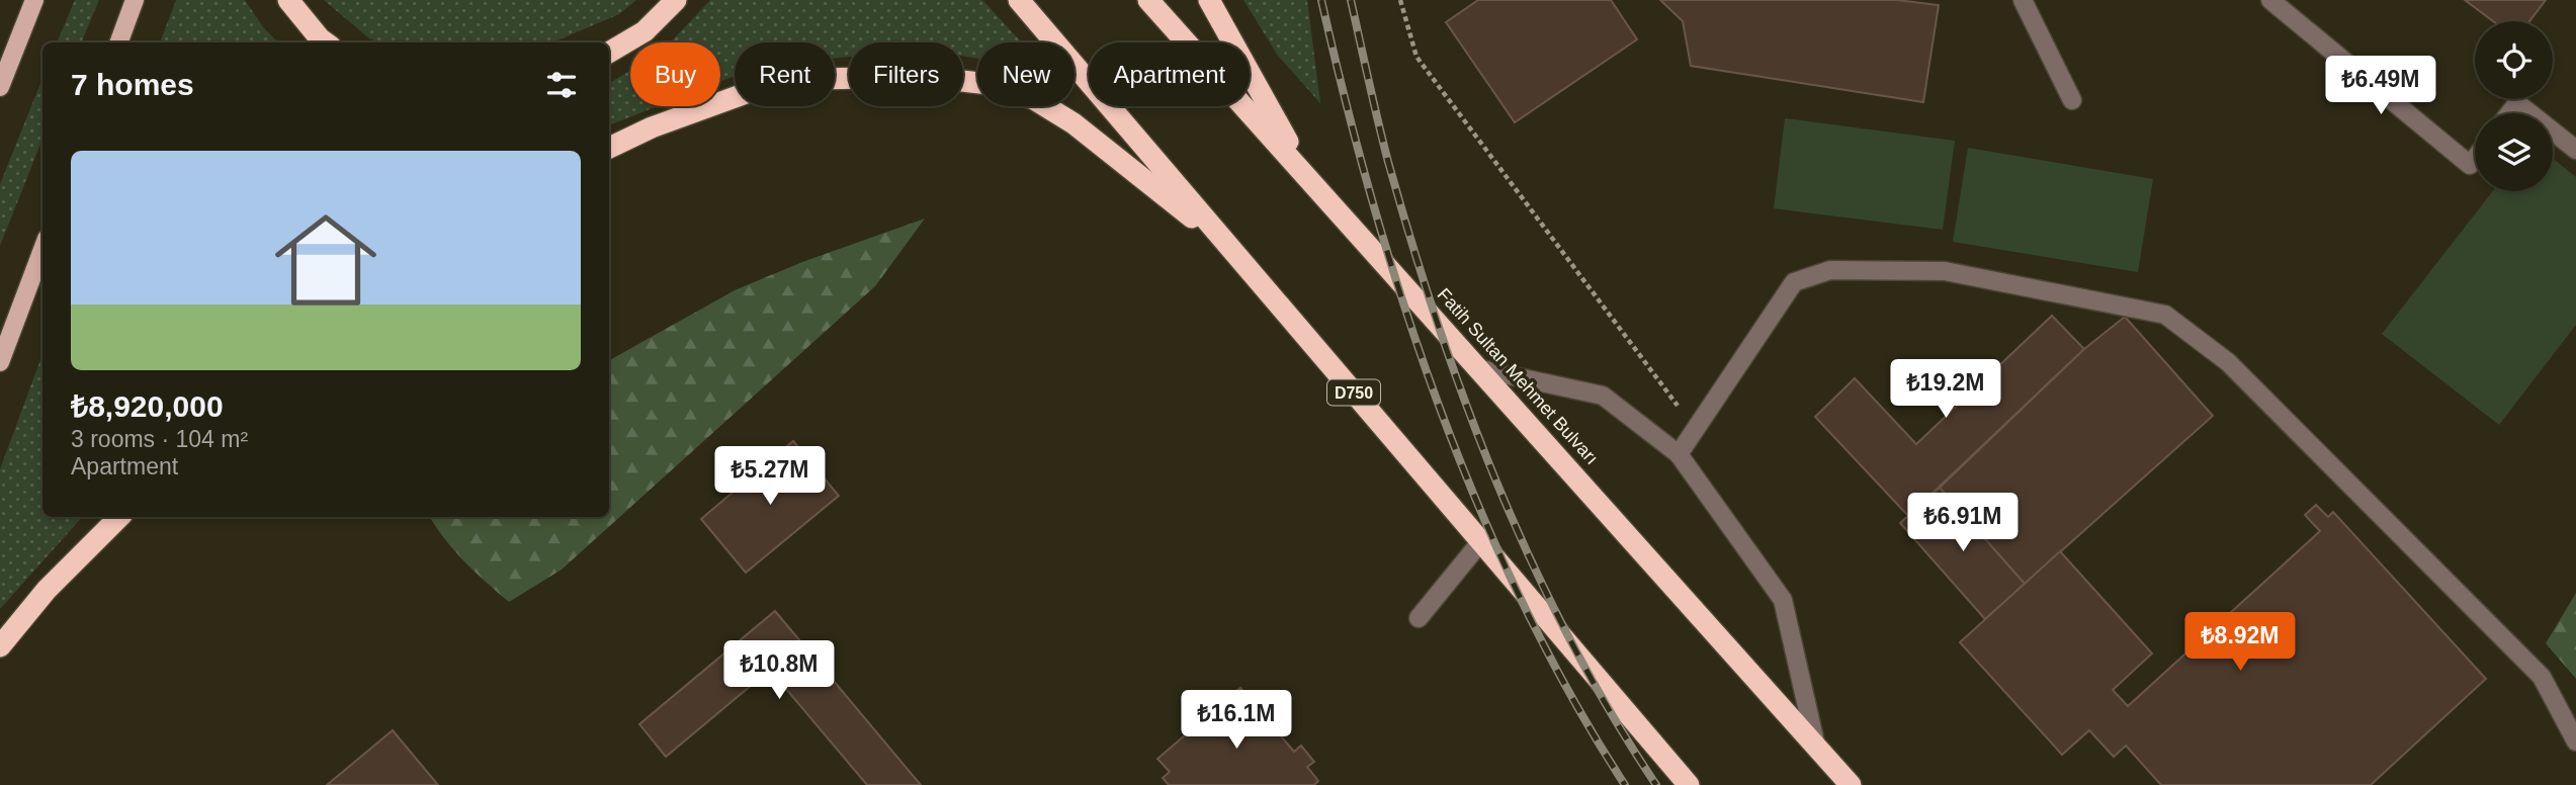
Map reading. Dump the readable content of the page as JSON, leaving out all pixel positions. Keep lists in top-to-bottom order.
{
  "streets": {
    "highway": ["Fatih Sultan Mehmet Bulvarı", "D750"]
  },
  "page": {
    "chip": [
      "Buy",
      "Rent",
      "Filters",
      "New",
      "Apartment"
    ],
    "heading": "7 homes",
    "price": [
      "₺6.49M",
      "₺19.2M",
      "₺5.27M",
      "₺6.91M",
      "₺8.92M",
      "₺10.8M",
      "₺16.1M"
    ],
    "list": [
      {
        "name": "₺8,920,000",
        "note": "3 rooms · 104 m² · Apartment"
      }
    ]
  }
}
